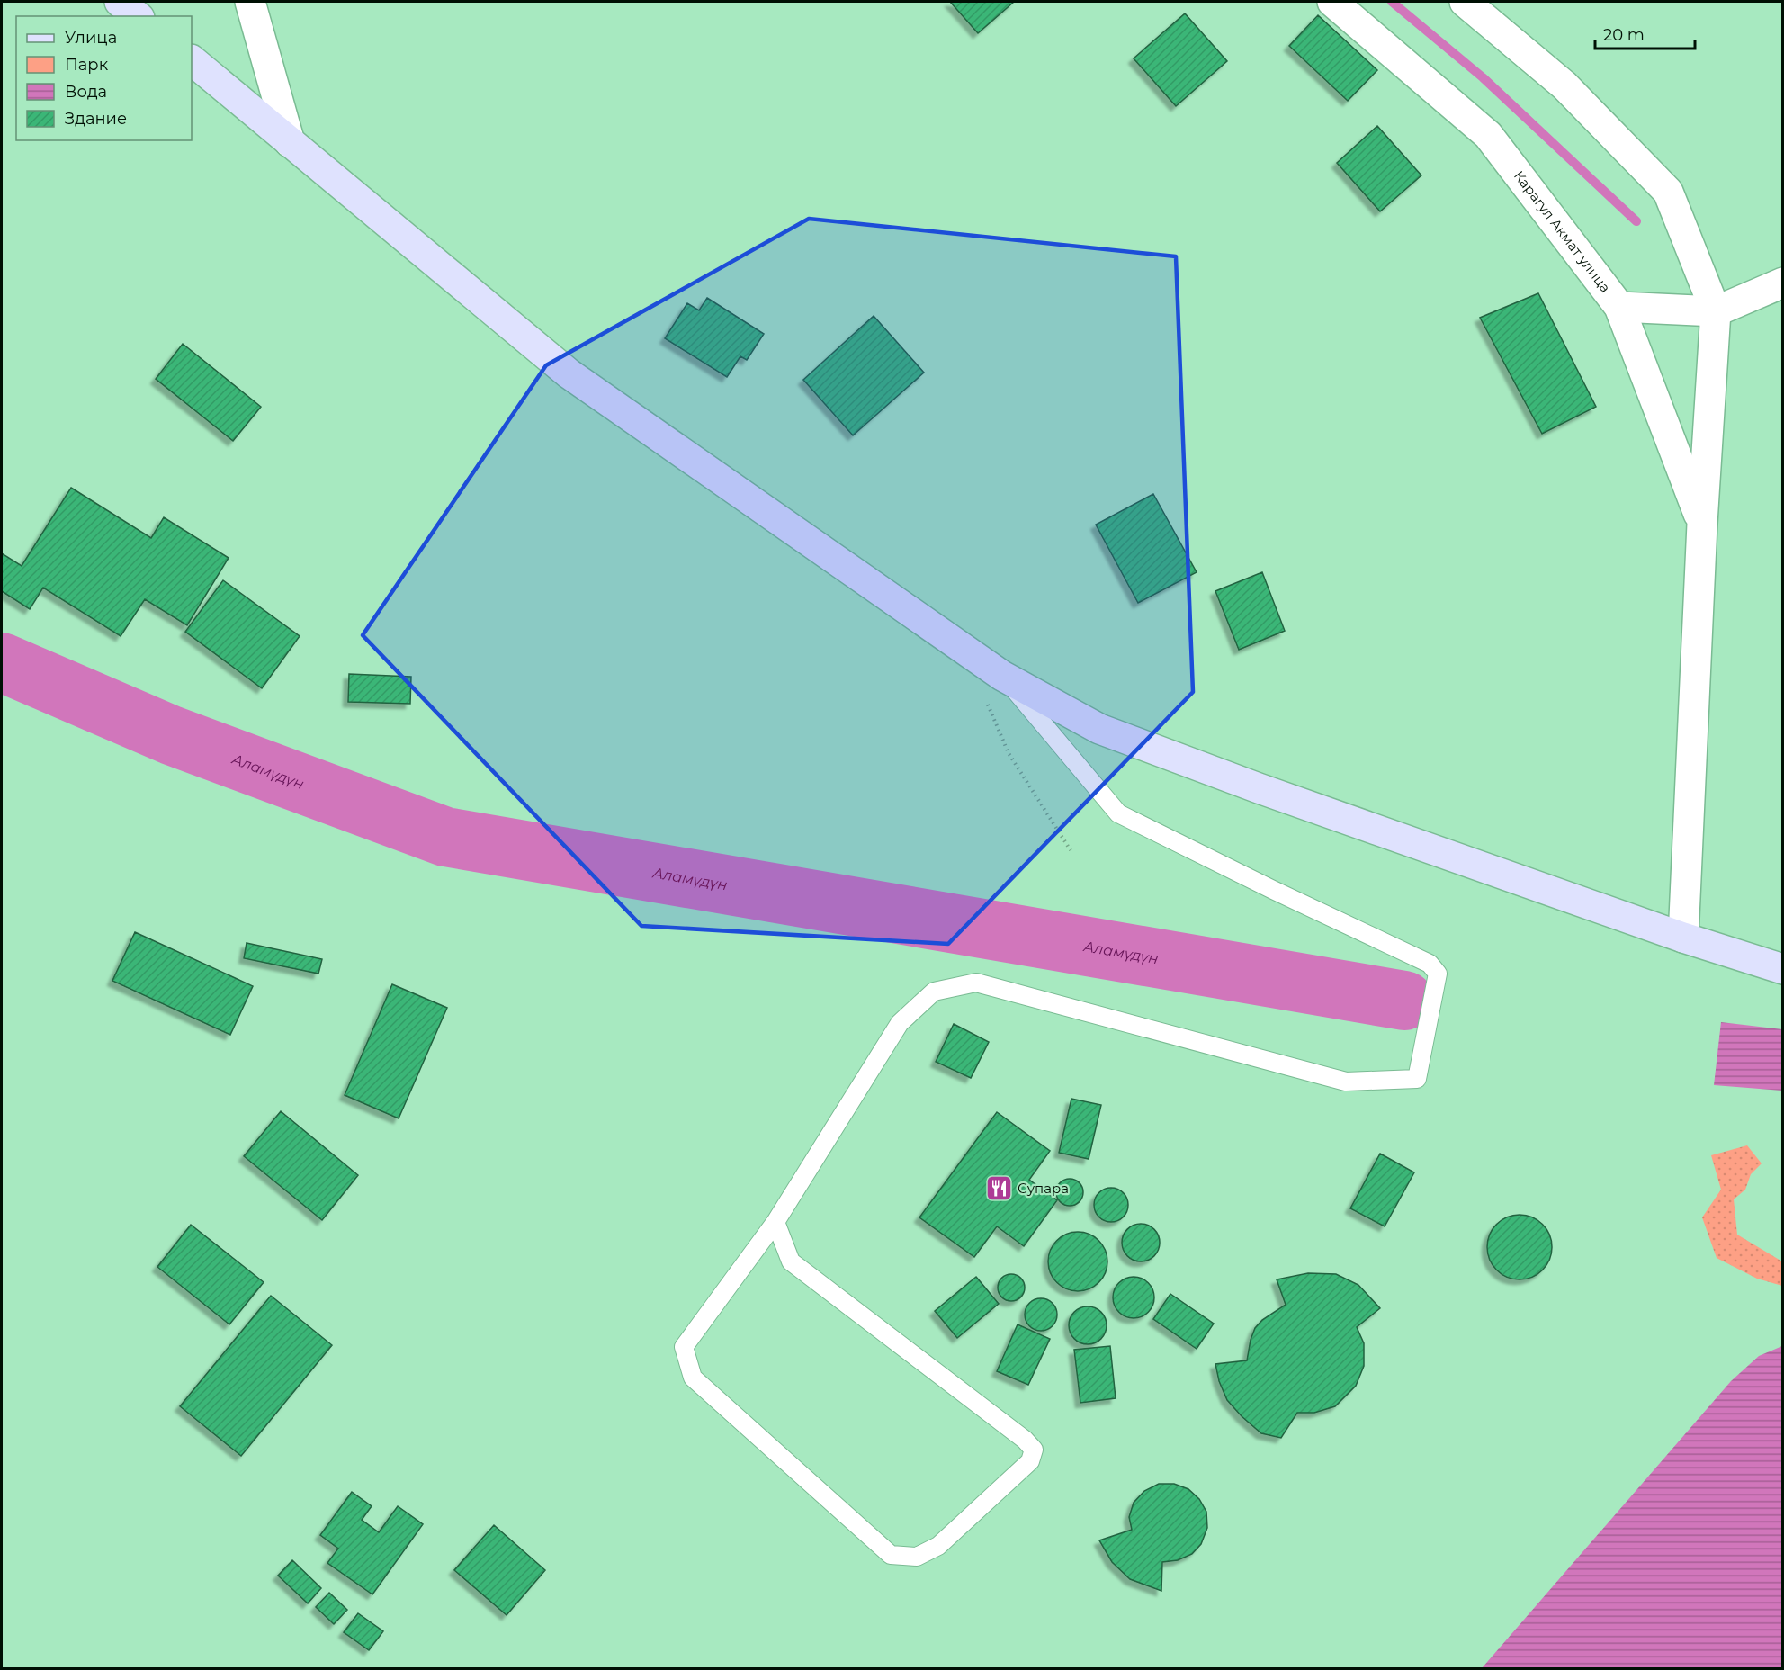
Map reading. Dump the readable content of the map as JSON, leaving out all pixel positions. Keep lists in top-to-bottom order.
{
  "streets": {
    "street": ["Карагул Акмат улица"]
  },
  "water": ["Аламүдүн"],
  "places": {
    "restaurant": ["Супара"]
  },
  "legend": [
    "Улица",
    "Парк",
    "Вода",
    "Здание"
  ],
  "scale_bar": "20 m"
}
